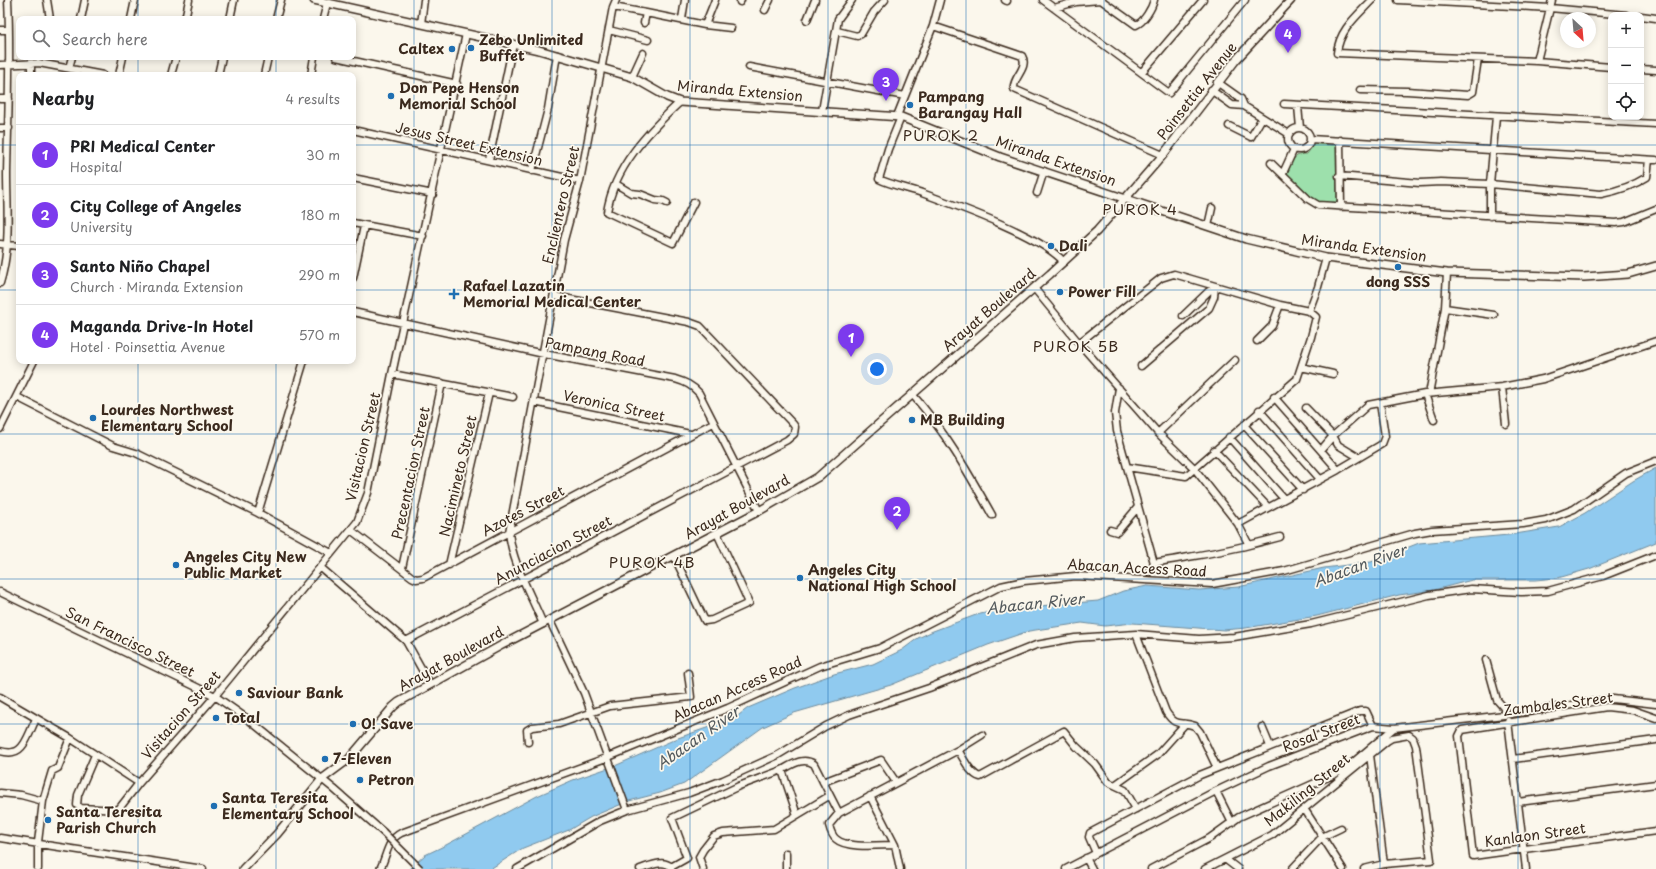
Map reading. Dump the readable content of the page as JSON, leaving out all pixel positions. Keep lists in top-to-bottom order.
{
  "streets": {
    "main road": ["Miranda Extension", "Poinsettia Avenue", "Arayat Boulevard"],
    "street": [
      "Jesus Street Extension",
      "Enclientero Street",
      "Pampang Road",
      "Veronica Street",
      "Visitacion Street",
      "Precentacion Street",
      "Nacimineto Street",
      "Azotes Street",
      "Anunciacion Street",
      "Abacan Access Road",
      "San Francisco Street",
      "Zambales Street",
      "Rosal Street",
      "Makiling Street",
      "Kanlaon Street"
    ]
  },
  "crossings": [
    ["Miranda Extension", "Poinsettia Avenue"],
    ["Miranda Extension", "Enclientero Street"],
    ["Miranda Extension", "Arayat Boulevard"],
    ["Miranda Extension", "Visitacion Street"],
    ["Poinsettia Avenue", "Arayat Boulevard"],
    ["Jesus Street Extension", "Enclientero Street"],
    ["Jesus Street Extension", "Visitacion Street"],
    ["Enclientero Street", "Arayat Boulevard"],
    ["Enclientero Street", "Pampang Road"],
    ["Enclientero Street", "Veronica Street"],
    ["Enclientero Street", "Azotes Street"],
    ["Enclientero Street", "Anunciacion Street"],
    ["Enclientero Street", "Abacan Access Road"],
    ["Arayat Boulevard", "Pampang Road"],
    ["Arayat Boulevard", "San Francisco Street"],
    ["Pampang Road", "Visitacion Street"],
    ["Pampang Road", "Azotes Street"],
    ["Pampang Road", "Anunciacion Street"],
    ["Veronica Street", "Azotes Street"],
    ["Visitacion Street", "Azotes Street"],
    ["Visitacion Street", "San Francisco Street"],
    ["Precentacion Street", "Azotes Street"],
    ["Nacimineto Street", "Azotes Street"],
    ["Zambales Street", "Kanlaon Street"]
  ],
  "districts": [
    "PUROK 2",
    "PUROK 4",
    "PUROK 5B",
    "PUROK 4B"
  ],
  "water": ["Abacan River"],
  "places": {
    "other": [
      "Zebo Unlimited Buffet",
      "Caltex",
      "Don Pepe Henson Memorial School",
      "Pampang Barangay Hall",
      "Dali",
      "dong SSS",
      "Power Fill",
      "Lourdes Northwest Elementary School",
      "MB Building",
      "Angeles City New Public Market",
      "Angeles City National High School",
      "Saviour Bank",
      "Total",
      "O! Save",
      "7-Eleven",
      "Petron",
      "Santa Teresita Elementary School",
      "Santa Teresita Parish Church"
    ],
    "health": ["Rafael Lazatin Memorial Medical Center"]
  },
  "north": "bottom right",
  "page": {
    "map_buttons": ["+", "−"],
    "search": "Search here",
    "pins": [
      "4",
      "3",
      "1",
      "2"
    ],
    "heading": ["Nearby", "4 results"],
    "list": [
      {
        "mark": "1",
        "name": "PRI Medical Center",
        "note": "Hospital",
        "value": "30 m"
      },
      {
        "mark": "2",
        "name": "City College of Angeles",
        "note": "University",
        "value": "180 m"
      },
      {
        "mark": "3",
        "name": "Santo Niño Chapel",
        "note": "Church · Miranda Extension",
        "value": "290 m"
      },
      {
        "mark": "4",
        "name": "Maganda Drive-In Hotel",
        "note": "Hotel · Poinsettia Avenue",
        "value": "570 m"
      }
    ]
  }
}
